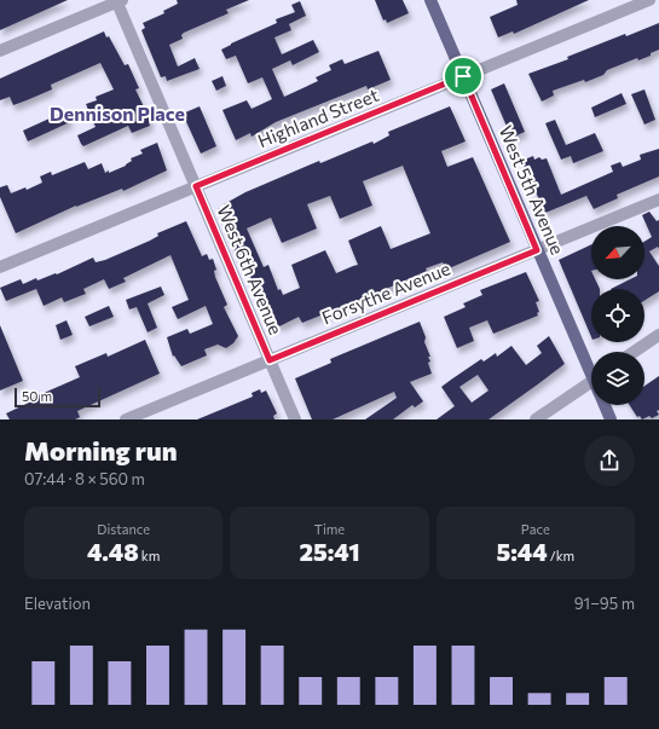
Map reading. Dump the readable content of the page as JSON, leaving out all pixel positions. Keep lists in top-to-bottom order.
{
  "streets": {
    "main road": ["West 5th Avenue"],
    "street": ["Highland Street", "West 6th Avenue", "Forsythe Avenue"]
  },
  "crossings": [
    ["Highland Street", "West 5th Avenue"],
    ["Highland Street", "West 6th Avenue"],
    ["West 5th Avenue", "Forsythe Avenue"],
    ["West 6th Avenue", "Forsythe Avenue"]
  ],
  "districts": ["Dennison Place"],
  "scale_bar": "50 m",
  "north": "bottom left",
  "page": {
    "scale": "50 m",
    "heading": ["Morning run", "07:44 · 8 × 560 m"],
    "stats": [
      ["Distance", "4.48 km"],
      ["Time", "25:41"],
      ["Pace", "5:44 /km"]
    ],
    "chart": ["Elevation", "91–95 m"]
  }
}
